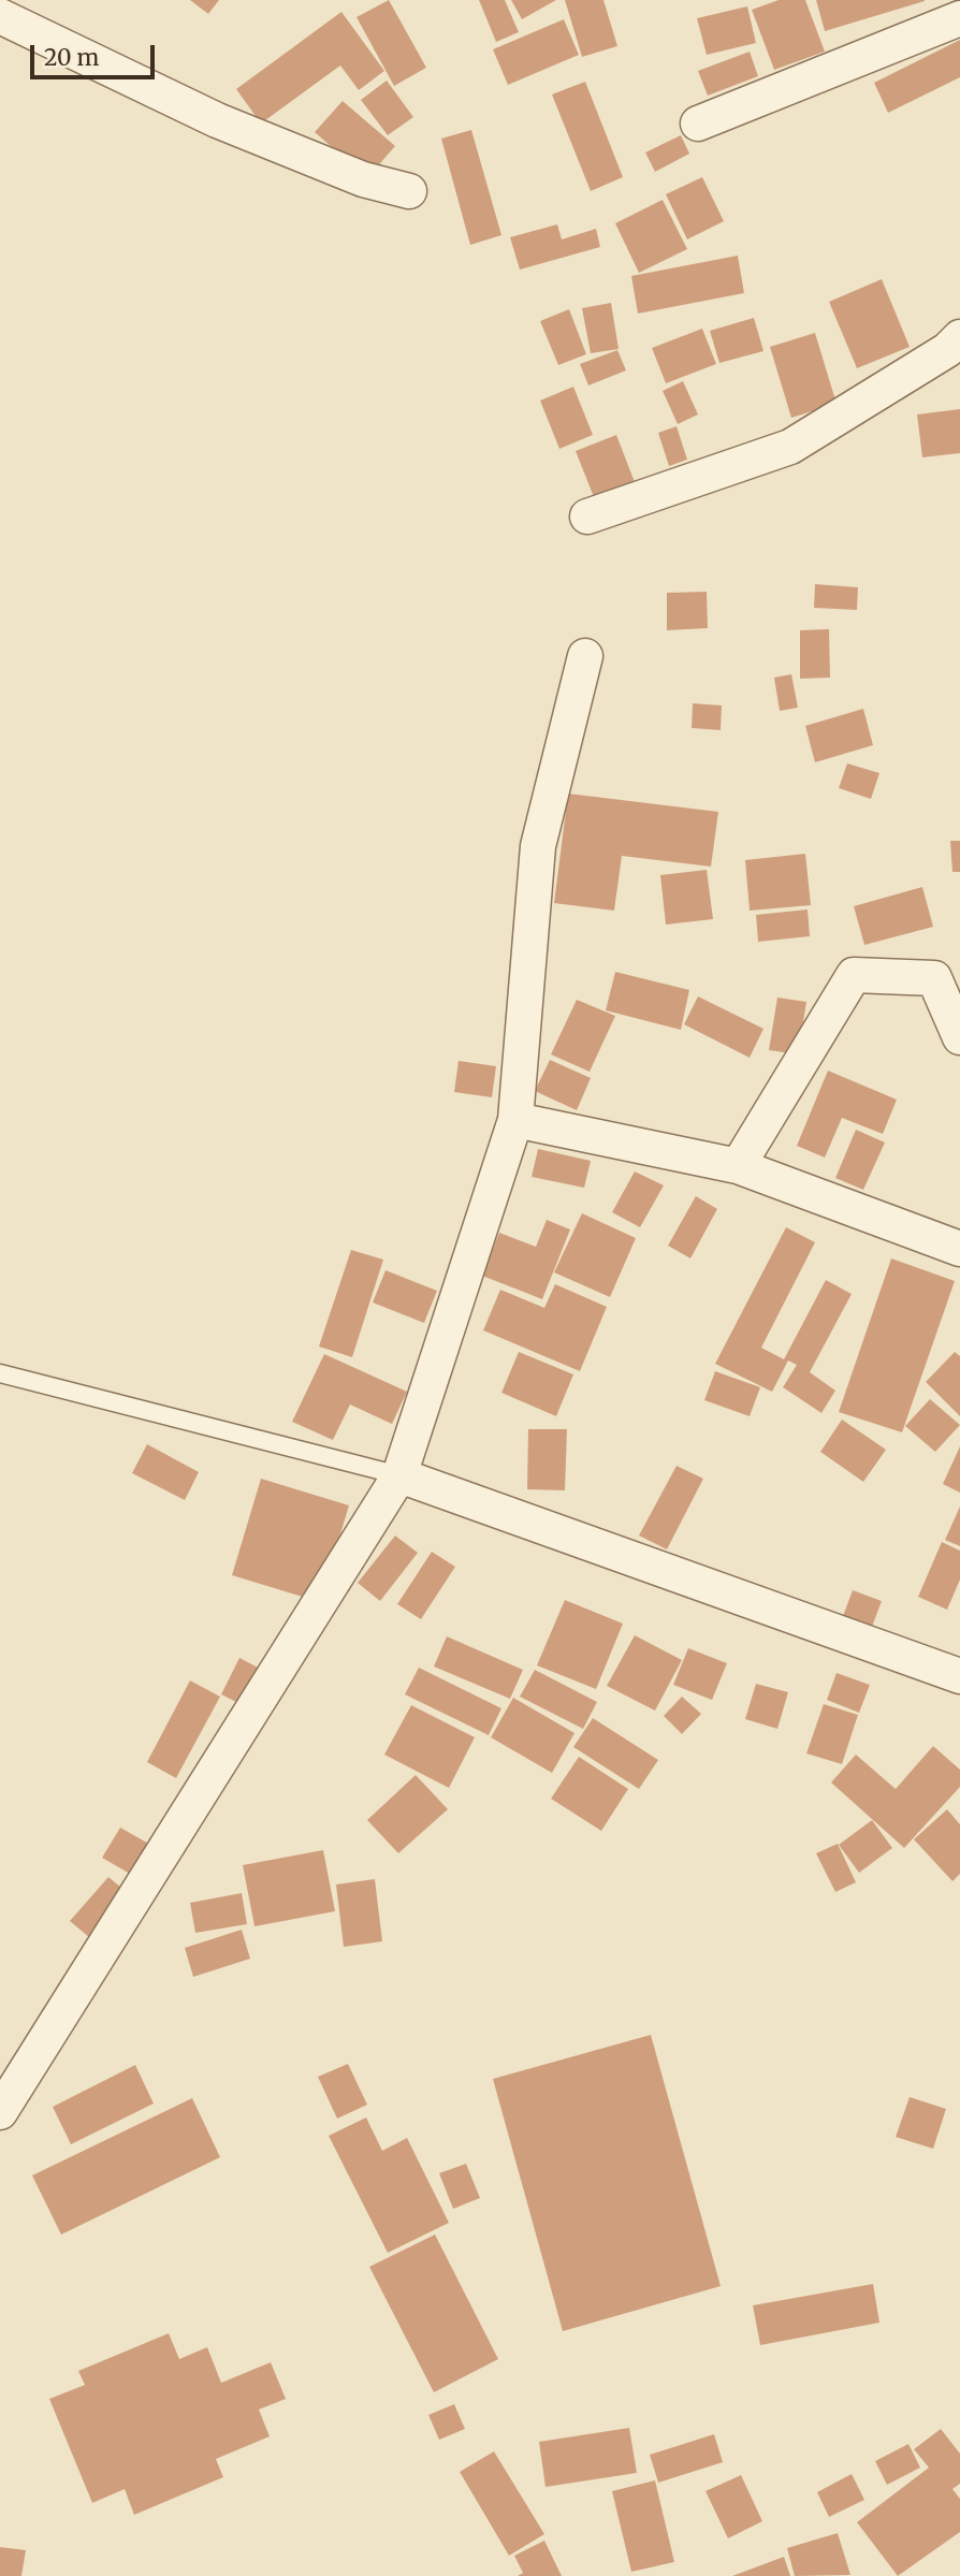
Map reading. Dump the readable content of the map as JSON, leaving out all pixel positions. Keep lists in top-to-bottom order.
{
  "scale_bar": "20 m"
}
